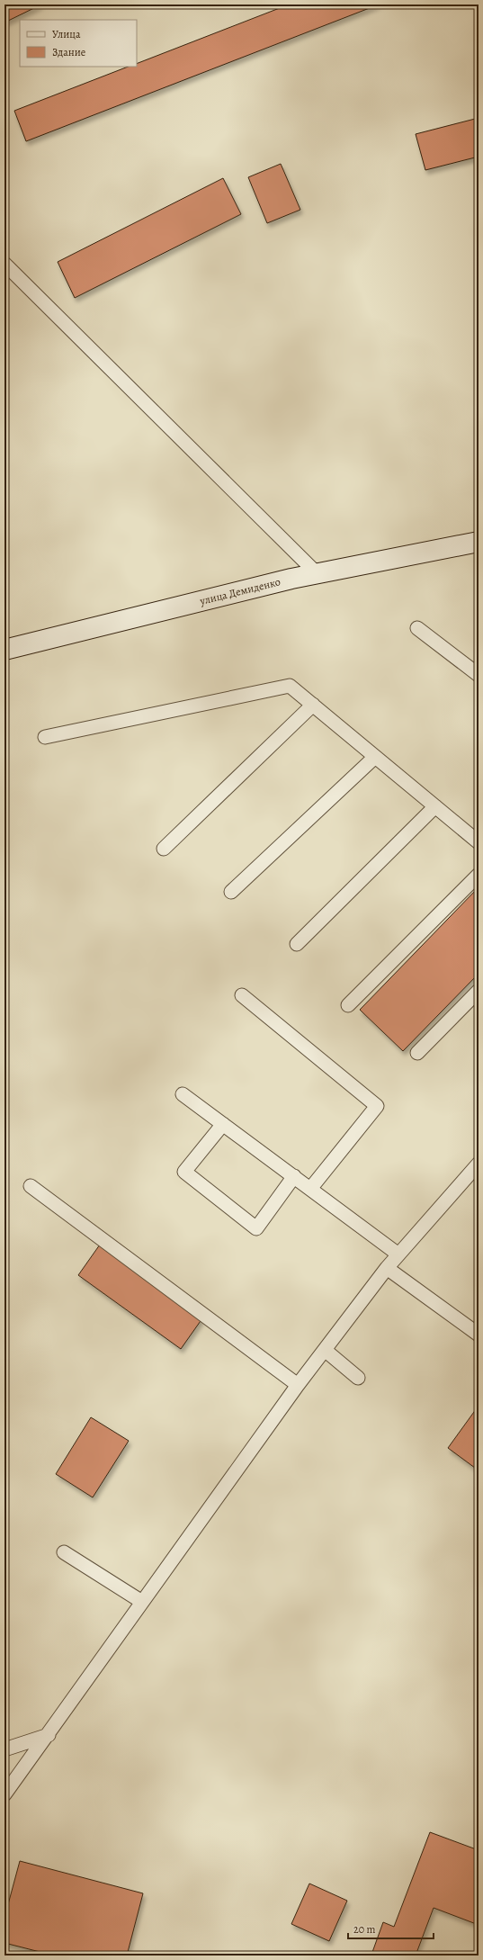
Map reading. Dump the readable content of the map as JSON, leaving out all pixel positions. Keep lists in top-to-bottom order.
{
  "streets": {
    "main road": ["улица Демиденко"]
  },
  "legend": ["Улица", "Здание"],
  "scale_bar": "20 m"
}
